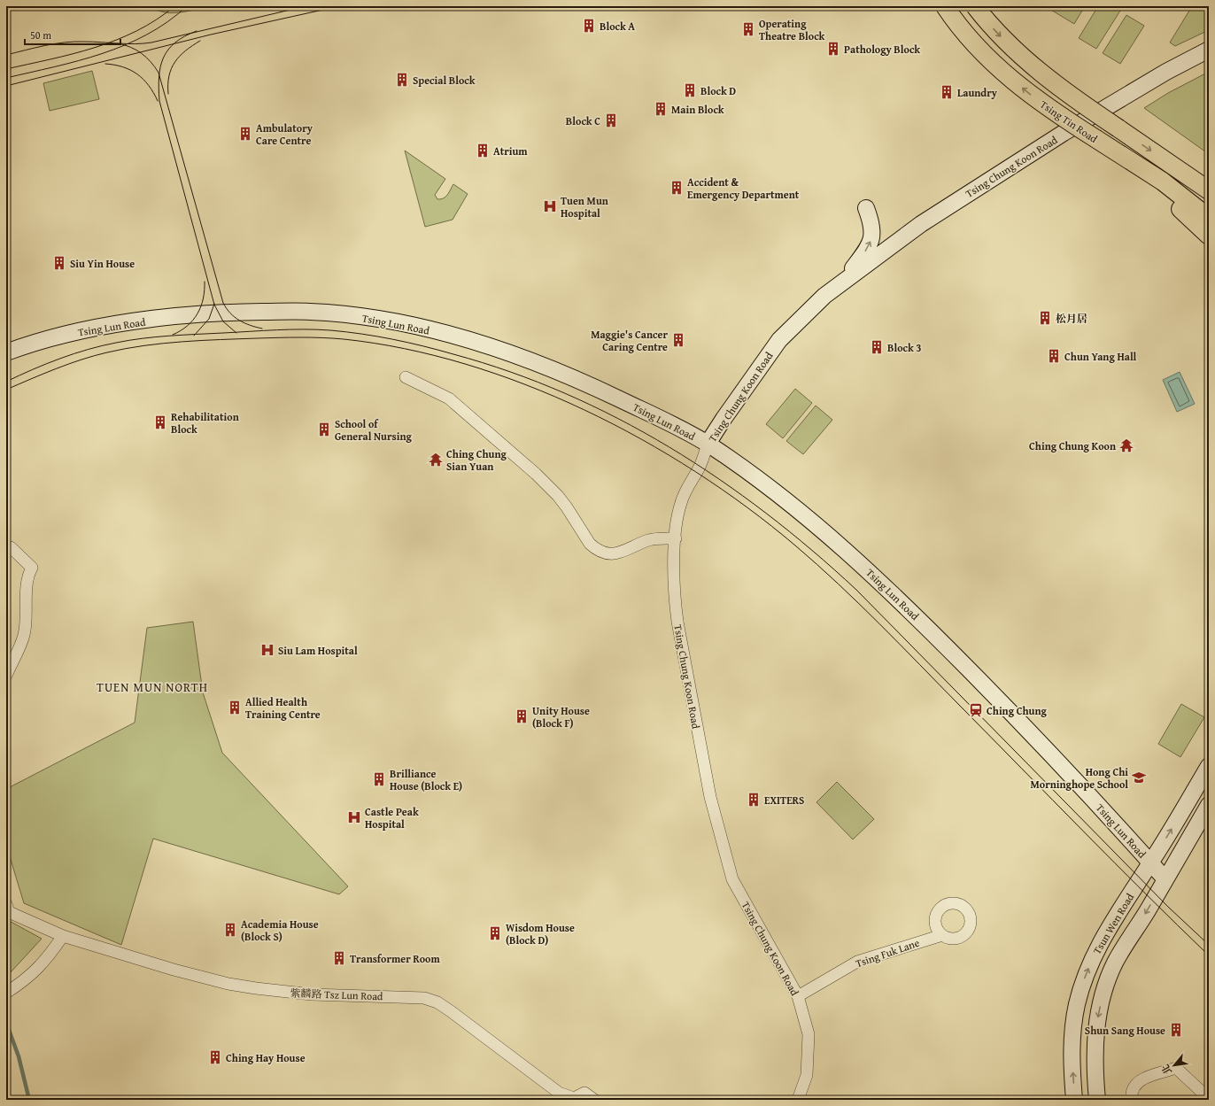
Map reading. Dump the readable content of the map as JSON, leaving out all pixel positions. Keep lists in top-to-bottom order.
{
  "streets": {
    "main road": ["Tsing Tin Road"],
    "street": [
      "Tsing Chung Koon Road",
      "Tsing Lun Road",
      "Tsun Wen Road",
      "Tsing Fuk Lane",
      "紫麟路 Tsz Lun Road"
    ]
  },
  "crossings": [
    ["Tsing Chung Koon Road", "Tsing Lun Road"],
    ["Tsing Chung Koon Road", "Tsing Fuk Lane"],
    ["Tsing Lun Road", "Tsun Wen Road"]
  ],
  "districts": ["TUEN MUN NORTH"],
  "places": {
    "building": [
      "Block A",
      "Operating Theatre Block",
      "Pathology Block",
      "Special Block",
      "Block D",
      "Laundry",
      "Main Block",
      "Block C",
      "Ambulatory Care Centre",
      "Atrium",
      "Accident & Emergency Department",
      "Siu Yin House",
      "松月居",
      "Maggie's Cancer Caring Centre",
      "Block 3",
      "Chun Yang Hall",
      "Rehabilitation Block",
      "School of General Nursing",
      "Allied Health Training Centre",
      "Unity House (Block F)",
      "Brilliance House (Block E)",
      "EXITERS",
      "Academia House (Block S)",
      "Wisdom House (Block D)",
      "Transformer Room",
      "Shun Sang House",
      "Ching Hay House"
    ],
    "hospital": ["Tuen Mun Hospital", "Siu Lam Hospital", "Castle Peak Hospital"],
    "temple": ["Ching Chung Koon", "Ching Chung Sian Yuan"],
    "station": ["Ching Chung"],
    "school or university": ["Hong Chi Morninghope School"]
  },
  "scale_bar": "50 m",
  "north": "bottom left"
}
